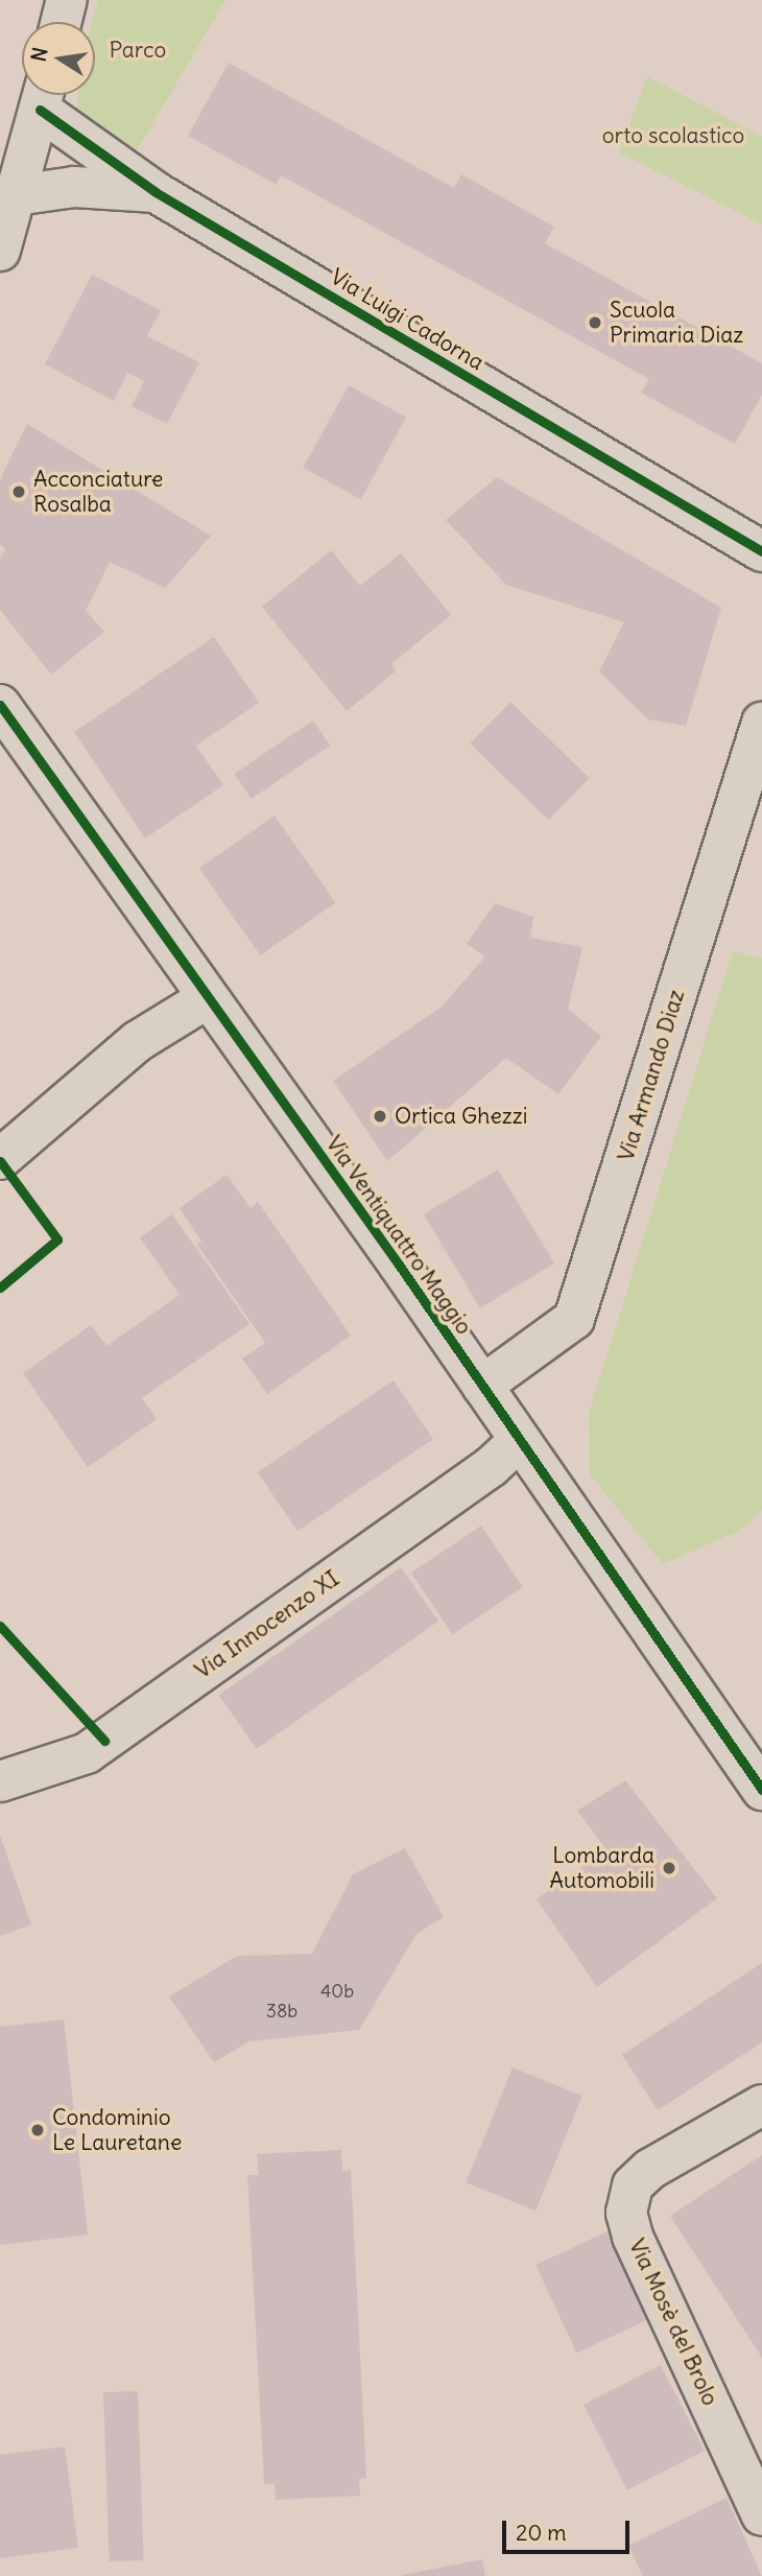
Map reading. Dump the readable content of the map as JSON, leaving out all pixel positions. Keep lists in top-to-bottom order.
{
  "streets": {
    "street": [
      "Via Luigi Cadorna",
      "Via Armando Diaz",
      "Via Ventiquattro Maggio",
      "Via Innocenzo XI",
      "Via Mosè del Brolo"
    ]
  },
  "crossings": [
    ["Via Armando Diaz", "Via Ventiquattro Maggio"],
    ["Via Ventiquattro Maggio", "Via Innocenzo XI"]
  ],
  "parks": ["Parco", "orto scolastico"],
  "places": [
    "Scuola Primaria Diaz",
    "Acconciature Rosalba",
    "Ortica Ghezzi",
    "Lombarda Automobili",
    "Condominio Le Lauretane"
  ],
  "house_numbers": ["40b", "38b"],
  "scale_bar": "20 m",
  "north": "left"
}
